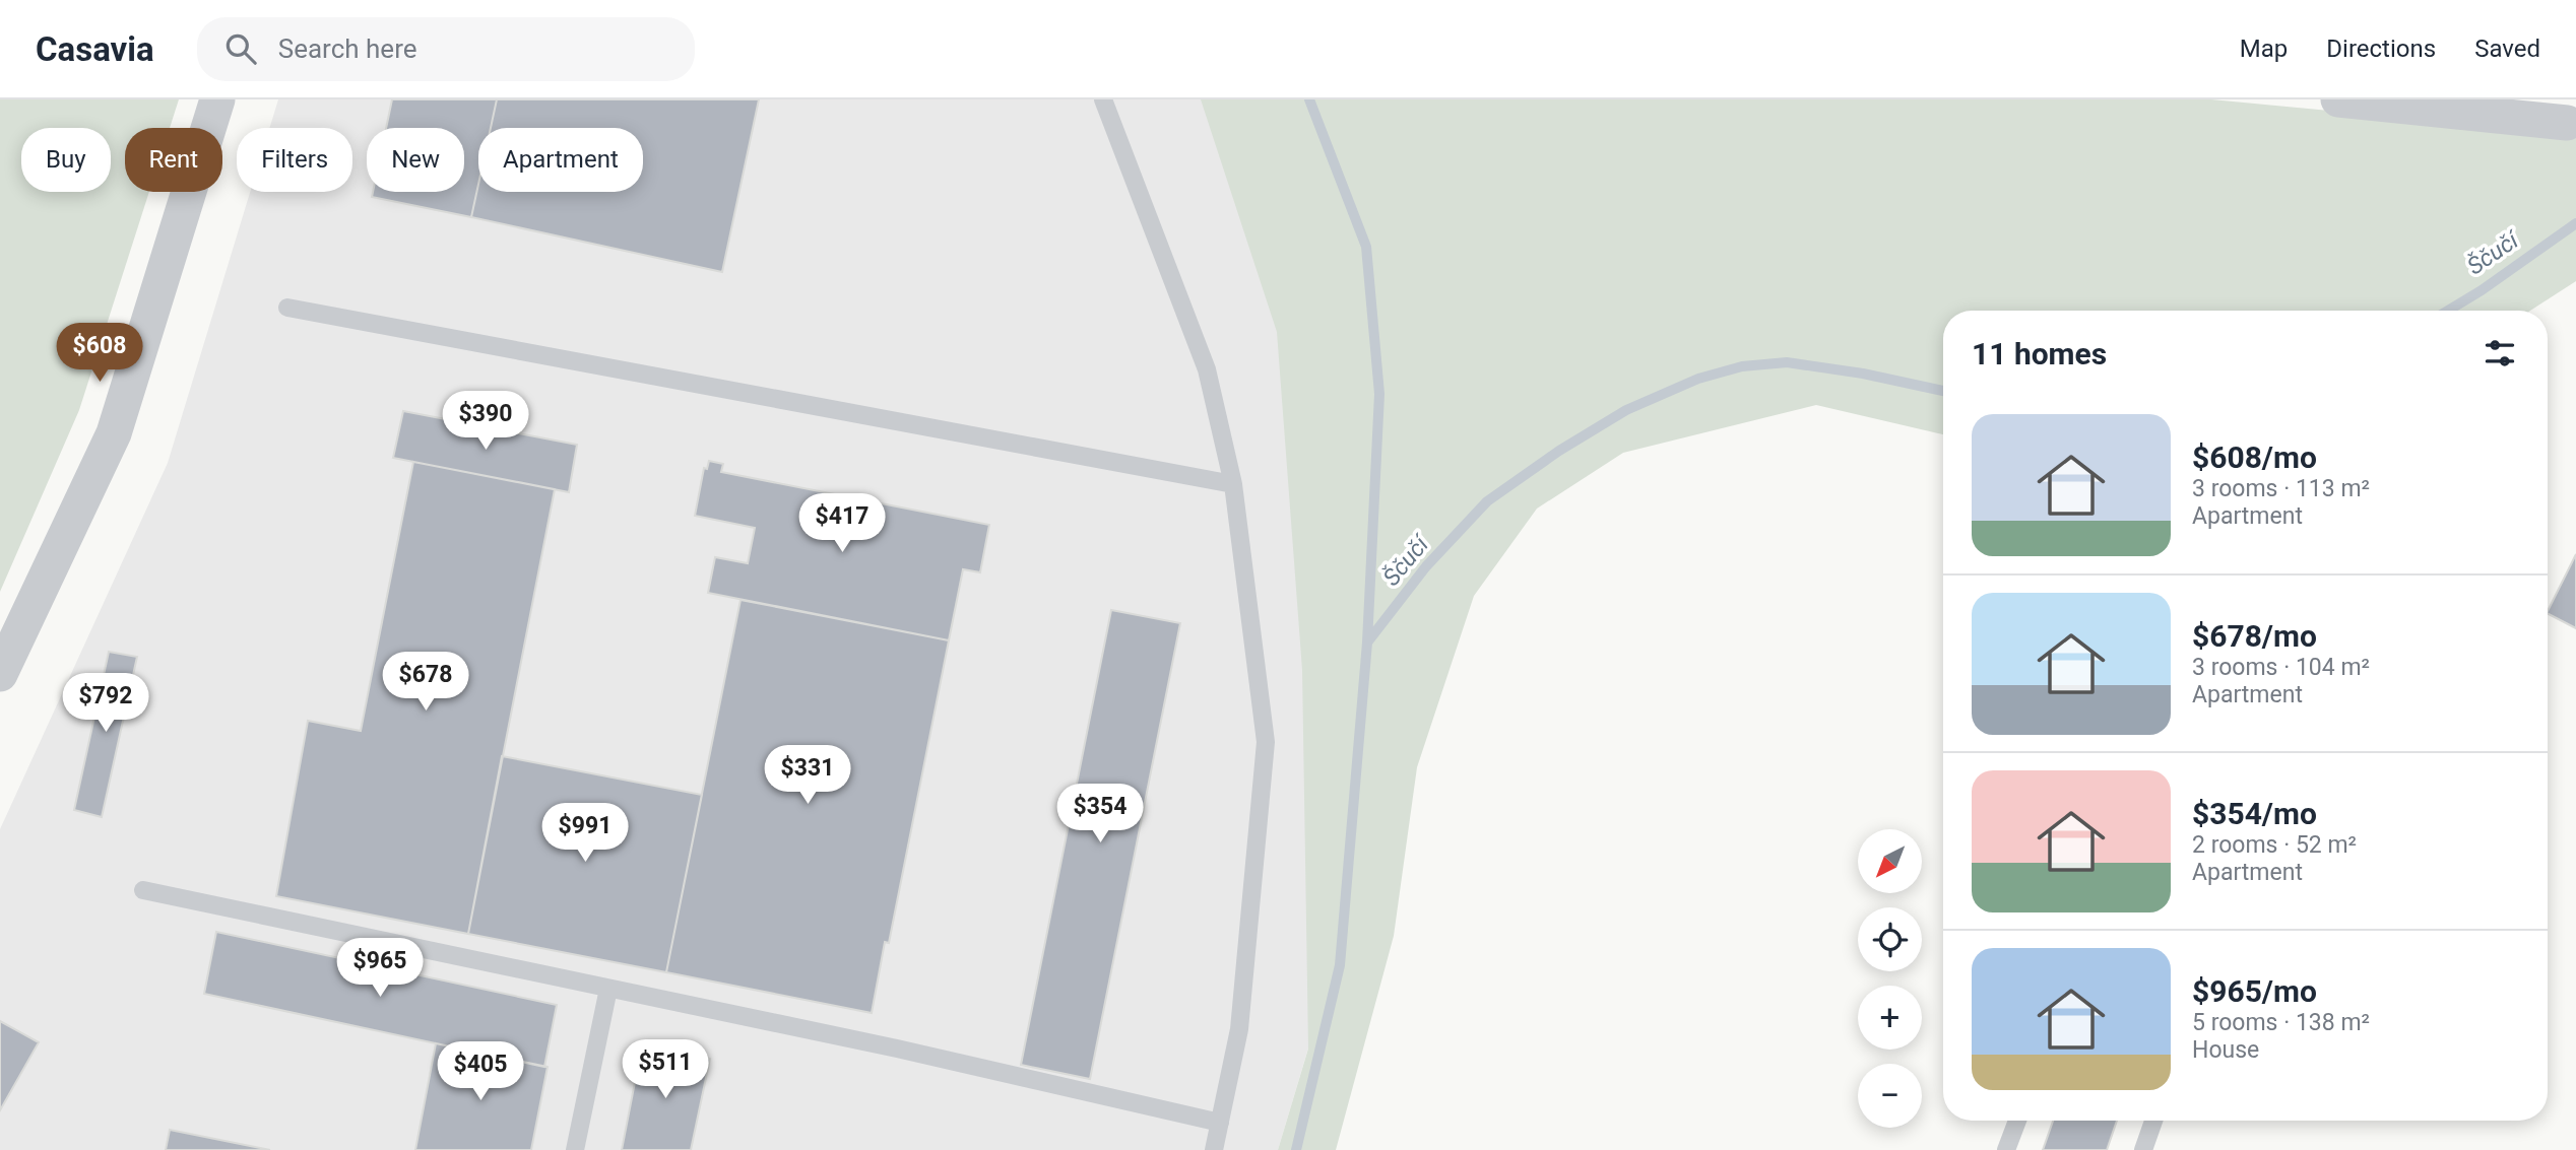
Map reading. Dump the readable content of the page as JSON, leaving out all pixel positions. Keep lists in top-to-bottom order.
{
  "water": ["Ščučí"],
  "north": "bottom left",
  "page": {
    "header": "Casavia",
    "search": "Search here",
    "nav": ["Map", "Directions", "Saved"],
    "chip": [
      "Buy",
      "Rent",
      "Filters",
      "New",
      "Apartment"
    ],
    "heading": "11 homes",
    "price": [
      "$608",
      "$390",
      "$417",
      "$678",
      "$792",
      "$331",
      "$354",
      "$991",
      "$965",
      "$511",
      "$405"
    ],
    "list": [
      {
        "name": "$608/mo",
        "note": "3 rooms · 113 m² · Apartment"
      },
      {
        "name": "$678/mo",
        "note": "3 rooms · 104 m² · Apartment"
      },
      {
        "name": "$354/mo",
        "note": "2 rooms · 52 m² · Apartment"
      },
      {
        "name": "$965/mo",
        "note": "5 rooms · 138 m² · House"
      }
    ],
    "map_buttons": ["+", "−"]
  }
}
